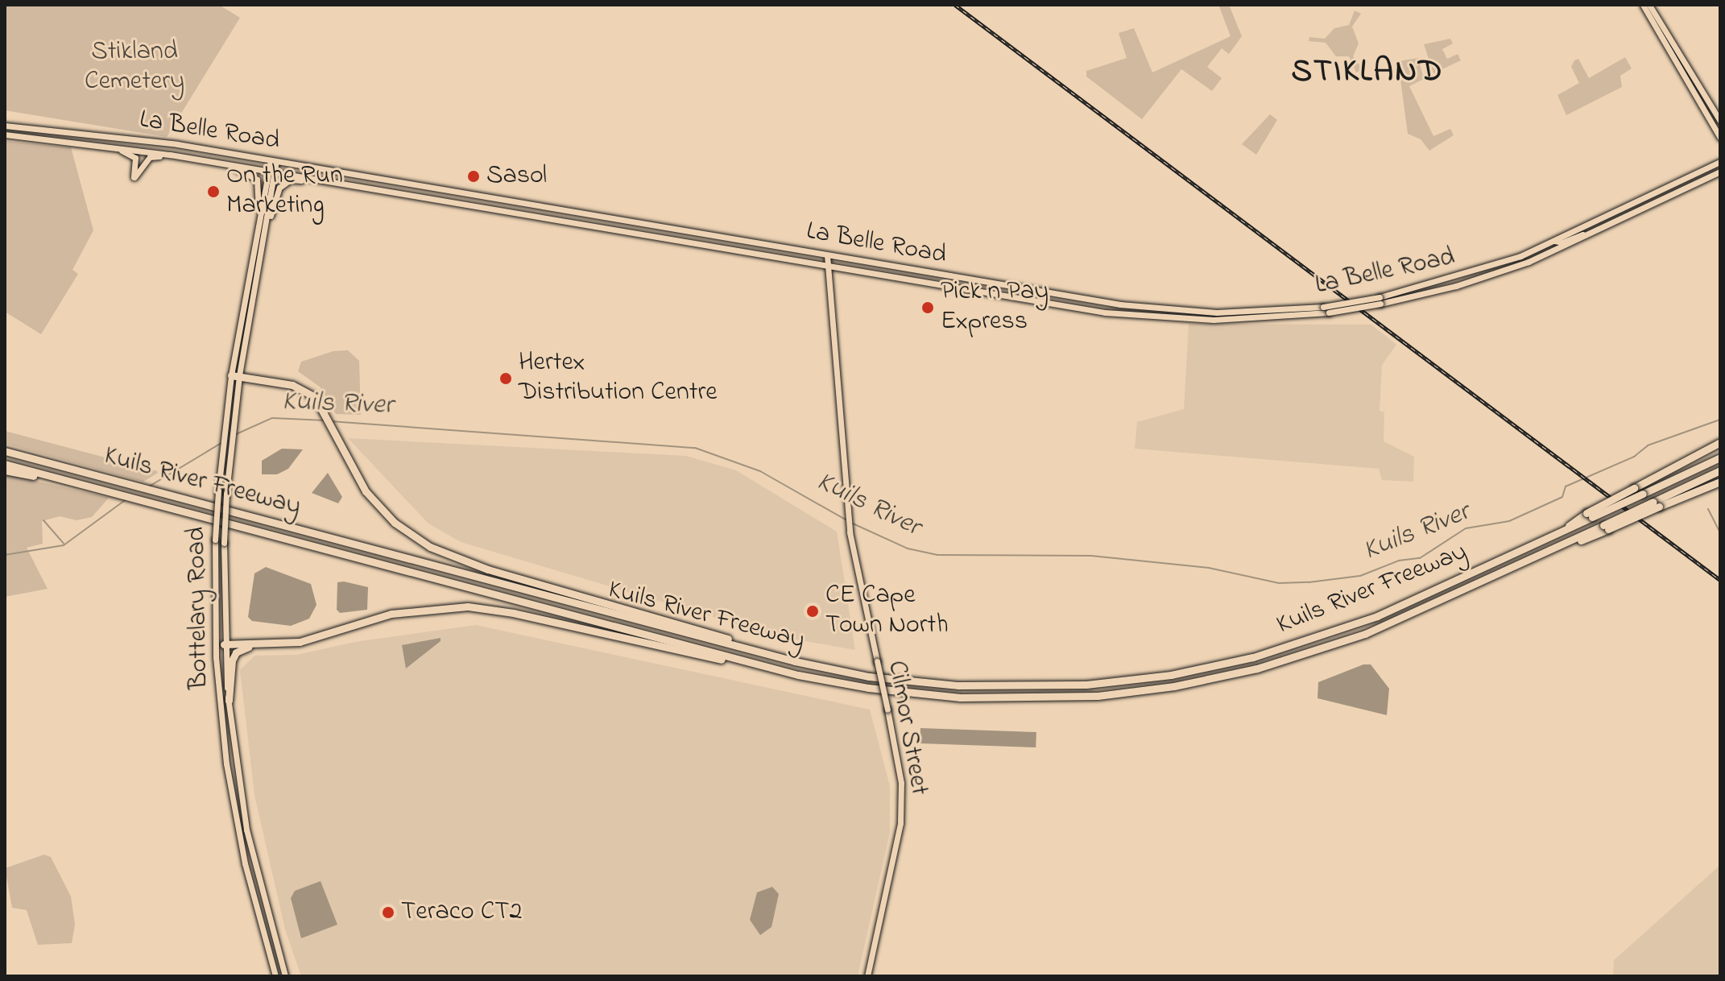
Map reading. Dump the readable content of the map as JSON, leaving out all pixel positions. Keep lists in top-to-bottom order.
{
  "streets": {
    "highway": ["Kuils River Freeway"],
    "main road": ["La Belle Road", "Bottelary Road", "Cilmor Street"]
  },
  "crossings": [
    ["La Belle Road", "Bottelary Road"],
    ["La Belle Road", "Cilmor Street"]
  ],
  "districts": ["STIKLAND"],
  "water": ["Kuils River"],
  "parks": ["Stikland Cemetery"],
  "places": [
    "Sasol",
    "On the Run Marketing",
    "Pick n Pay Express",
    "Hertex Distribution Centre",
    "CE Cape Town North",
    "Teraco CT2"
  ]
}
